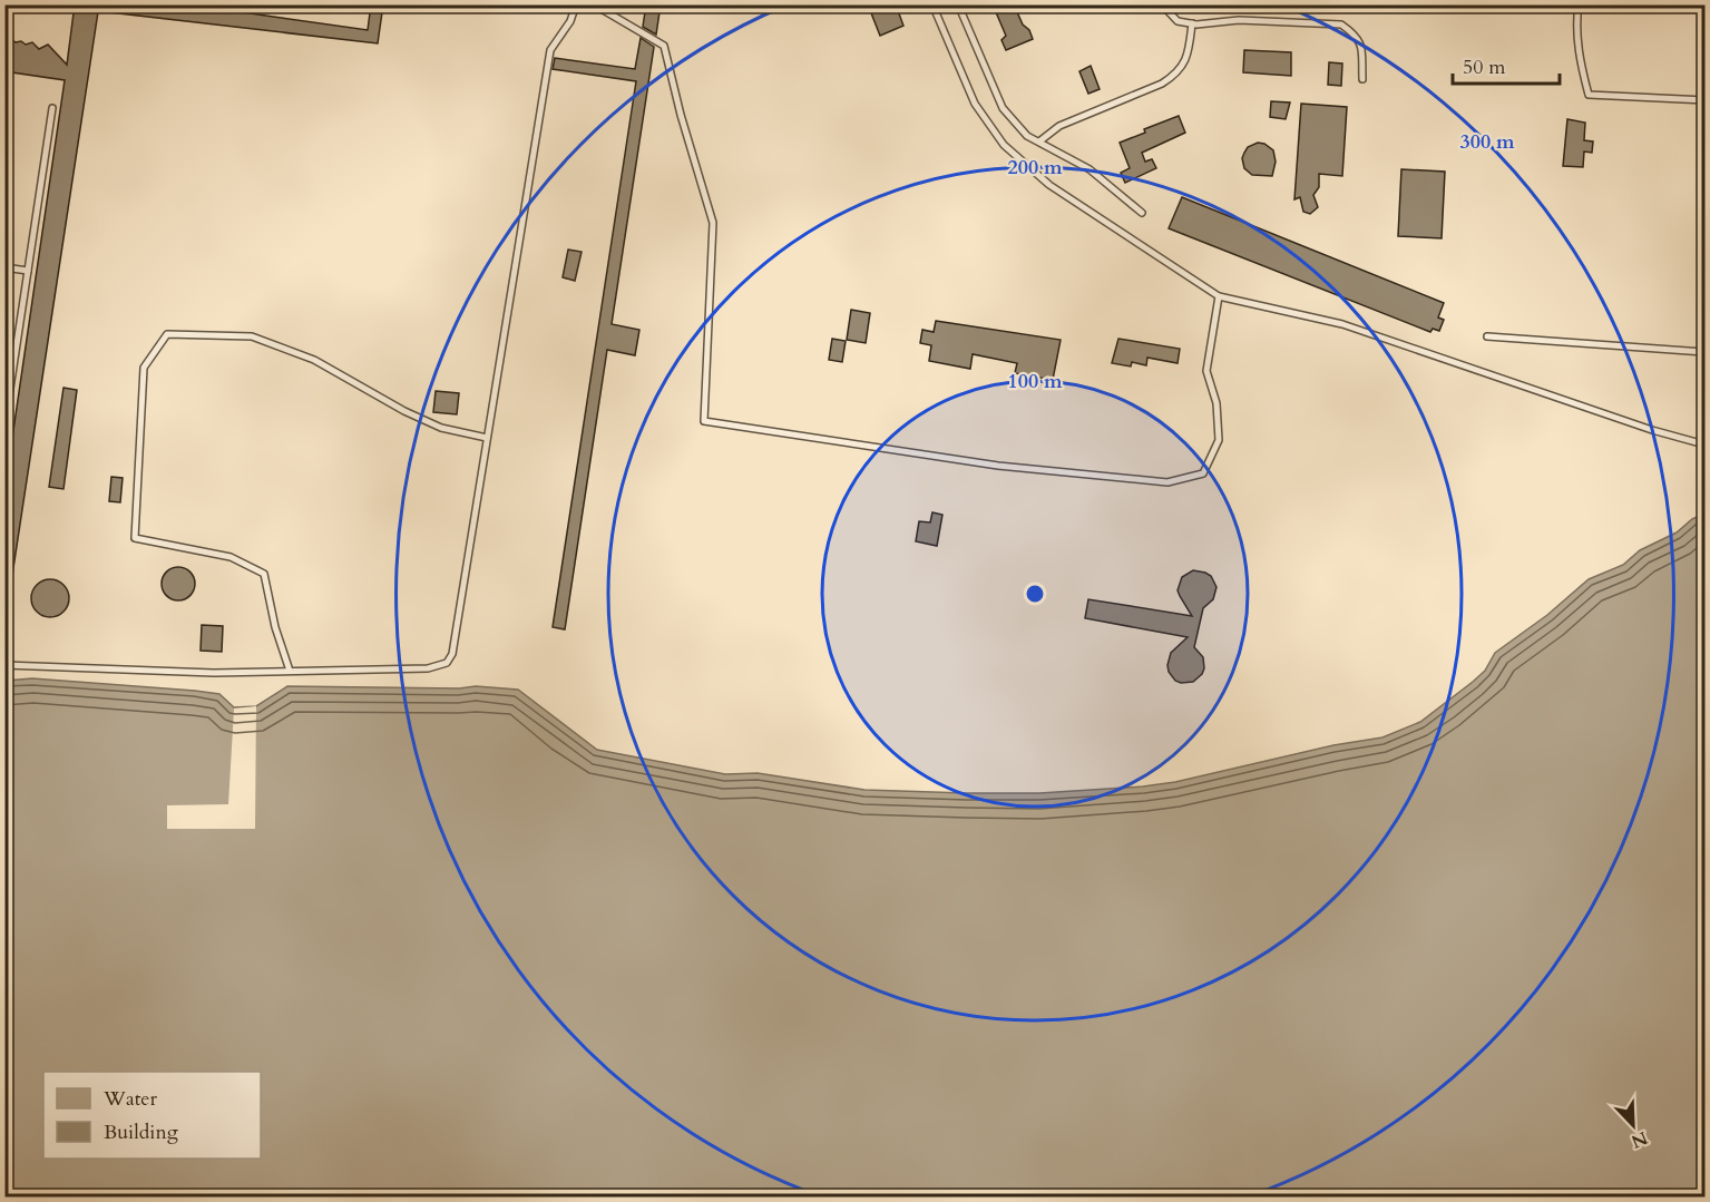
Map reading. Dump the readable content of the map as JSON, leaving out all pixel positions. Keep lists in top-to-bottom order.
{
  "legend": ["Water", "Building"],
  "scale_bar": "50 m",
  "north": "bottom right",
  "rings": ["300 m", "200 m", "100 m"]
}
